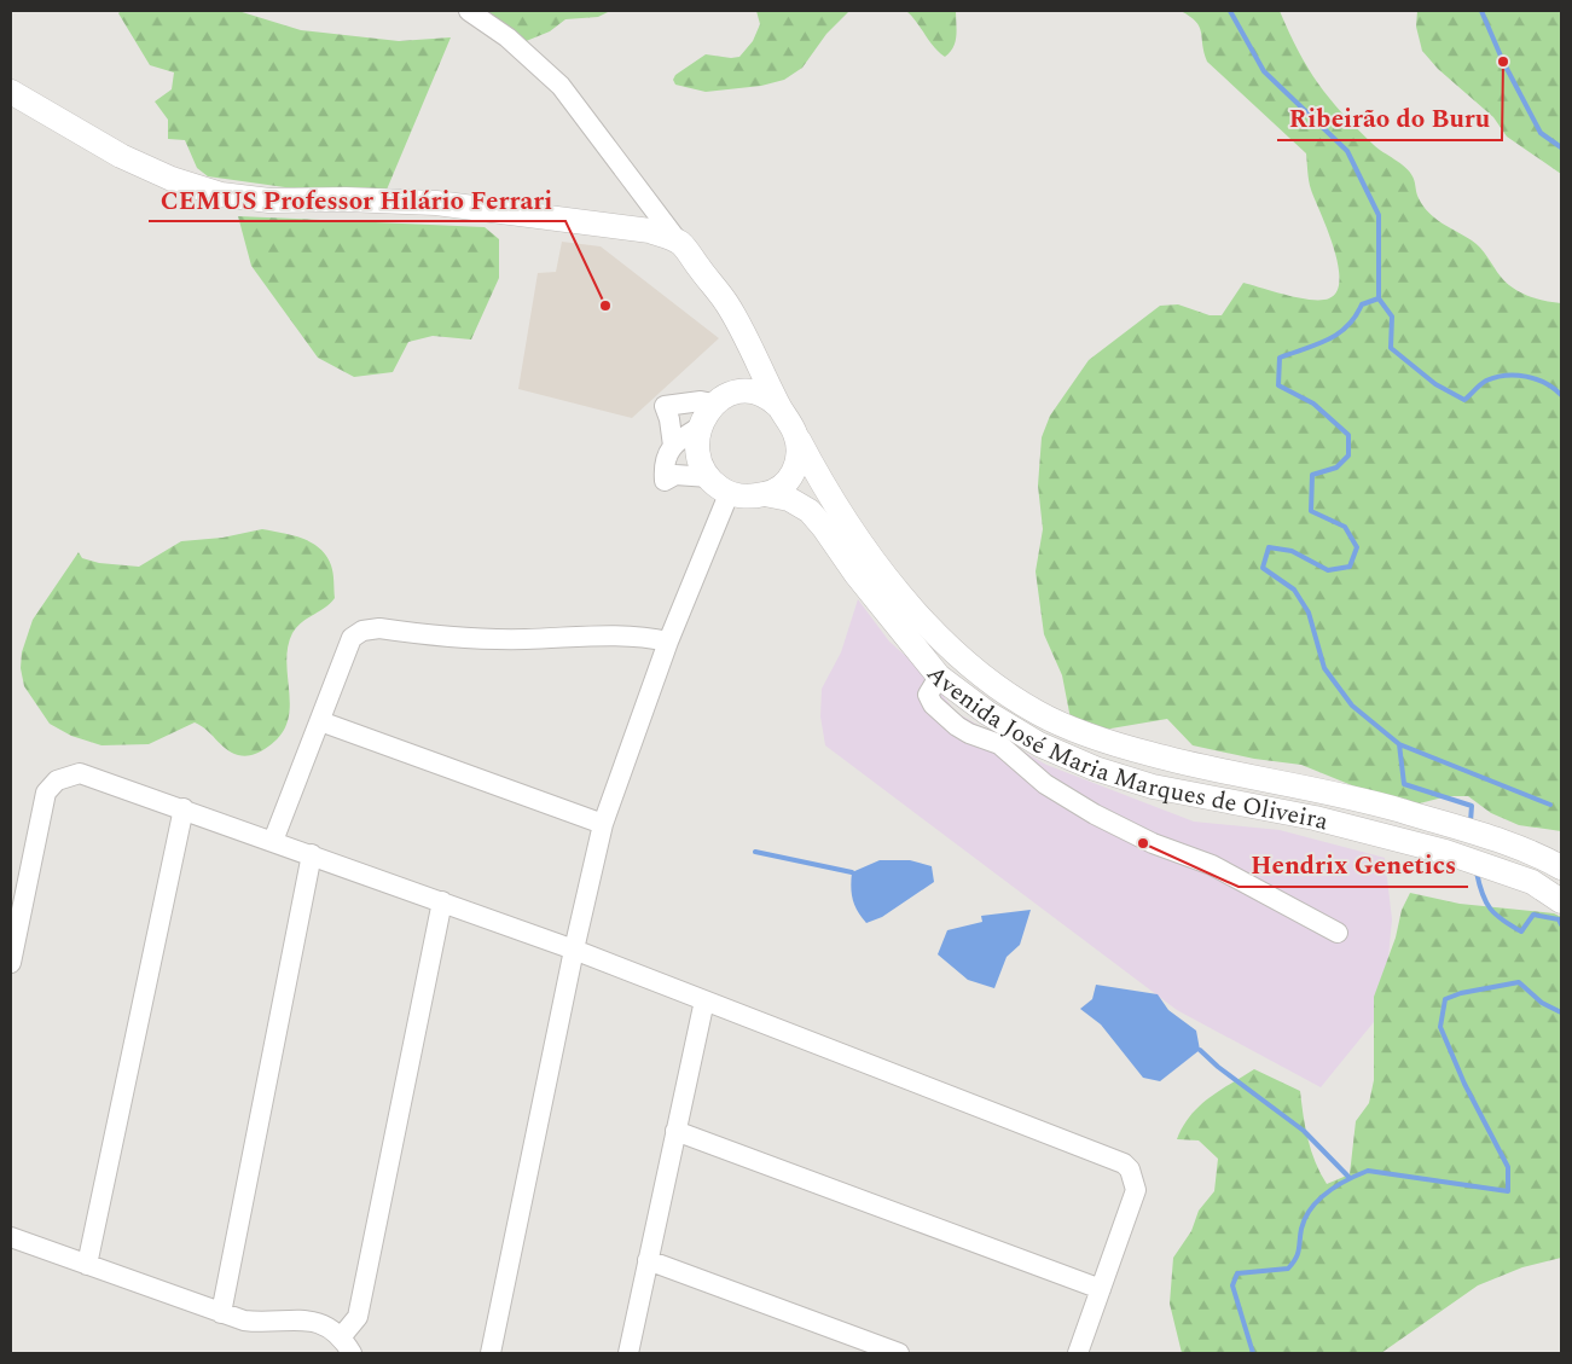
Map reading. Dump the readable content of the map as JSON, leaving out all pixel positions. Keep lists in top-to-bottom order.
{
  "streets": {
    "main road": ["Avenida José Maria Marques de Oliveira"]
  },
  "places": ["Ribeirão do Buru", "CEMUS Professor Hilário Ferrari", "Hendrix Genetics"]
}
